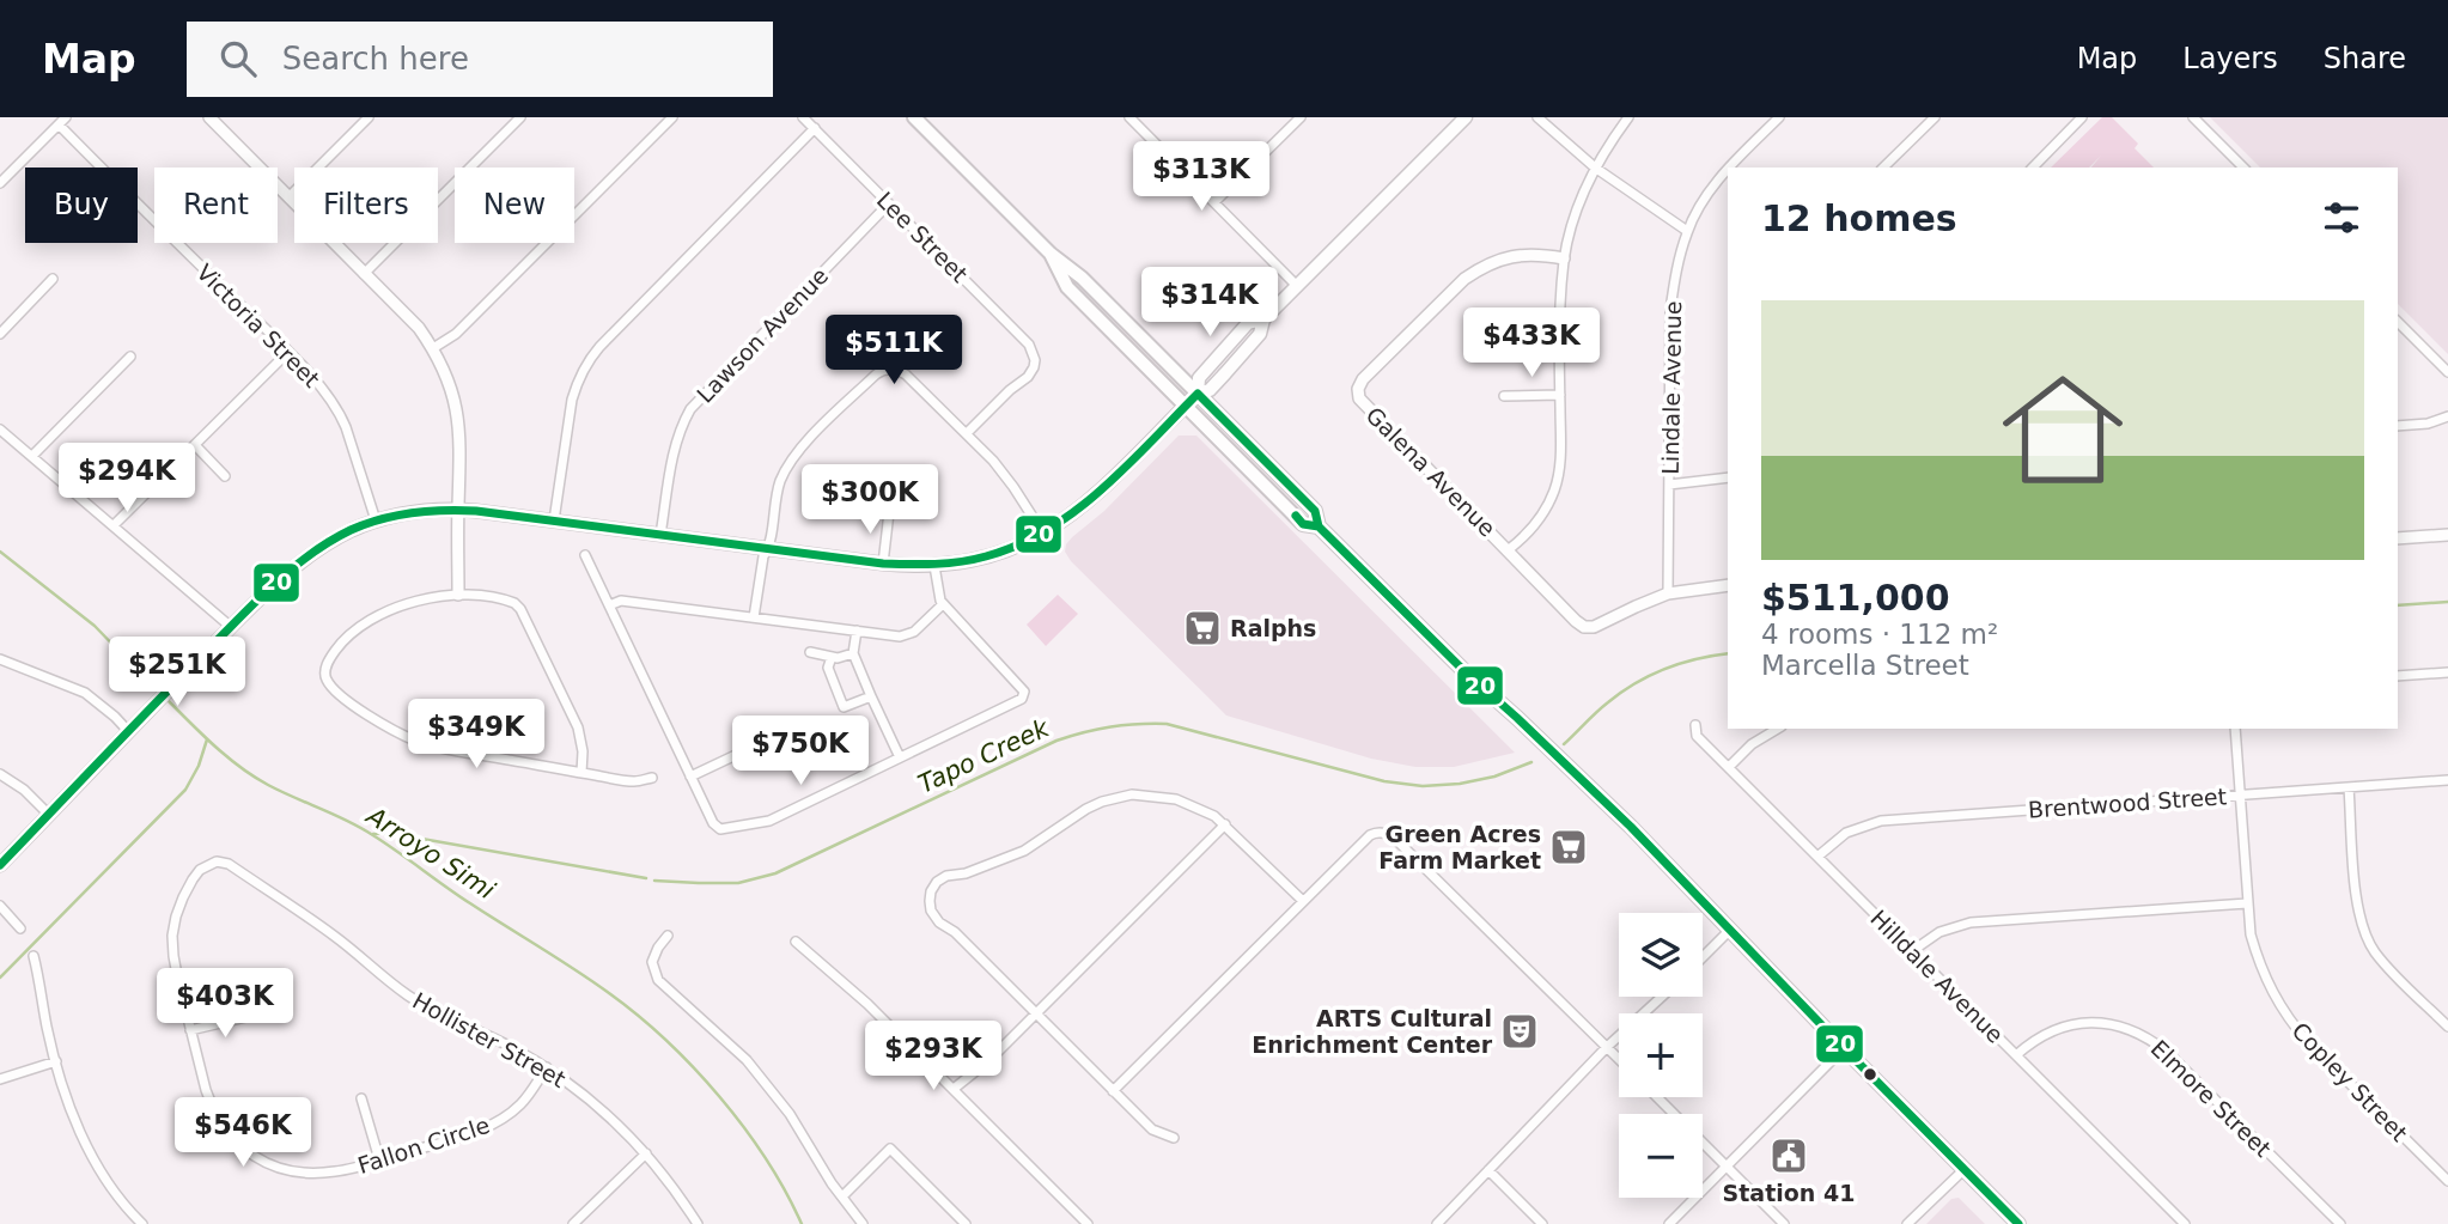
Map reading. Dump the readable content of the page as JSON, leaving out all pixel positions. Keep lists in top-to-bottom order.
{
  "streets": {
    "street": [
      "Lee Street",
      "Victoria Street",
      "Lawson Avenue",
      "Lindale Avenue",
      "Galena Avenue",
      "Brentwood Street",
      "Hilldale Avenue",
      "Hollister Street",
      "Copley Street",
      "Elmore Street",
      "Fallon Circle"
    ]
  },
  "crossings": [
    ["Lee Street", "Lawson Avenue"],
    ["Lindale Avenue", "Galena Avenue"],
    ["Brentwood Street", "Hilldale Avenue"],
    ["Brentwood Street", "Copley Street"],
    ["Hilldale Avenue", "Elmore Street"],
    ["Hollister Street", "Fallon Circle"]
  ],
  "water": ["Tapo Creek", "Arroyo Simi"],
  "places": {
    "supermarket": ["Ralphs", "Green Acres Farm Market"],
    "theatre": ["ARTS Cultural Enrichment Center"],
    "public building": ["Station 41"]
  },
  "lines": ["transit line 20"],
  "page": {
    "header": "Map",
    "search": "Search here",
    "nav": ["Map", "Layers", "Share"],
    "price": [
      "$313K",
      "$314K",
      "$433K",
      "$511K",
      "$294K",
      "$300K",
      "$251K",
      "$349K",
      "$750K",
      "$403K",
      "$293K",
      "$546K"
    ],
    "chip": [
      "Buy",
      "Rent",
      "Filters",
      "New"
    ],
    "heading": "12 homes",
    "list": [
      {
        "name": "$511,000",
        "note": "4 rooms · 112 m² · Marcella Street"
      }
    ],
    "map_buttons": ["+", "−"]
  }
}
